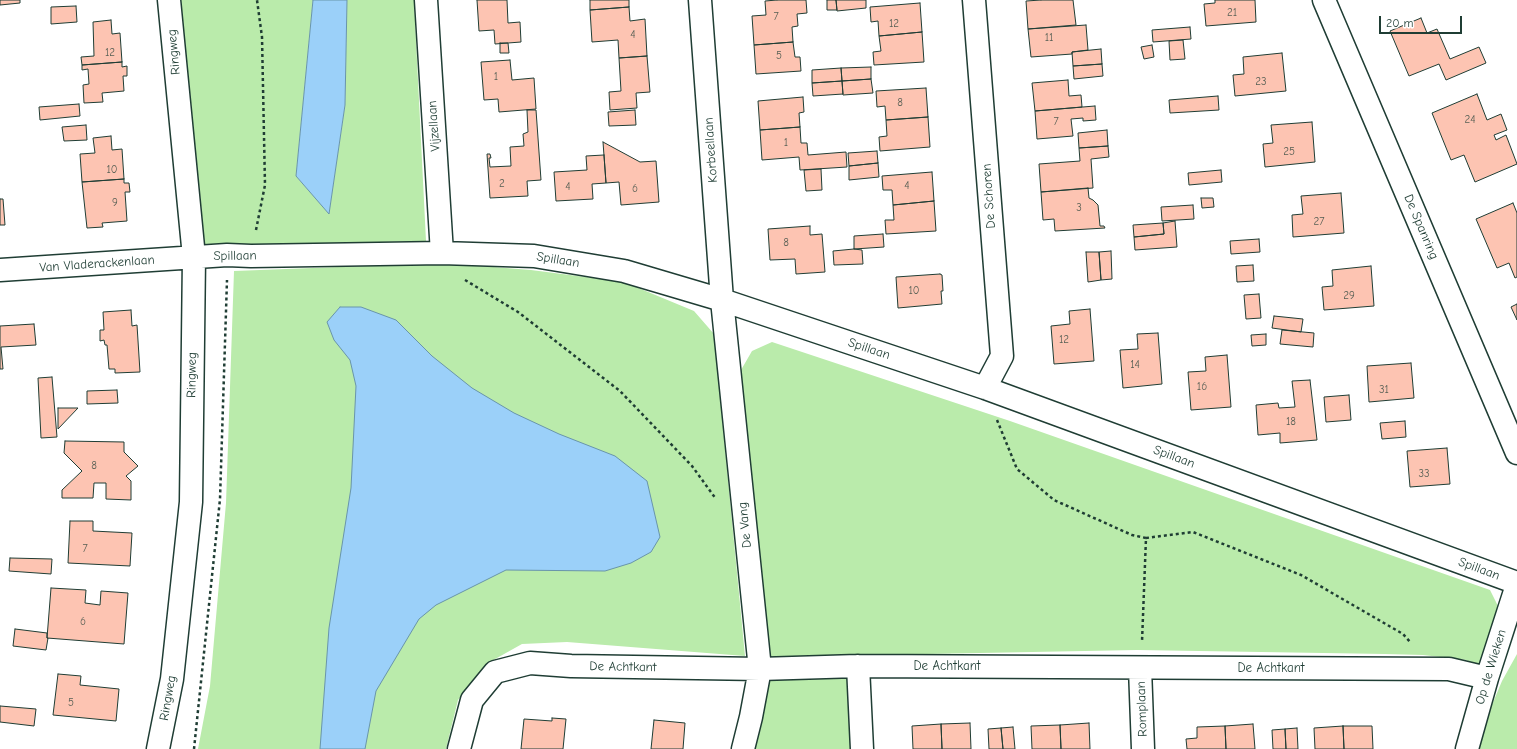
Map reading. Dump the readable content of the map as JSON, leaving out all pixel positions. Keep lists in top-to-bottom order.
{
  "streets": {
    "street": [
      "Ringweg",
      "Vijzellaan",
      "Korbeellaan",
      "De Schoren",
      "De Spanring",
      "Spillaan",
      "Van Vladerackenlaan",
      "De Vang",
      "De Achtkant",
      "Op de Wieken",
      "Romplaan"
    ]
  },
  "crossings": [
    ["Ringweg", "Spillaan"],
    ["Ringweg", "Van Vladerackenlaan"],
    ["Vijzellaan", "Spillaan"],
    ["Korbeellaan", "Spillaan"],
    ["Korbeellaan", "De Vang"],
    ["De Schoren", "Spillaan"],
    ["Spillaan", "Van Vladerackenlaan"],
    ["Spillaan", "De Vang"],
    ["Spillaan", "Op de Wieken"],
    ["De Vang", "De Achtkant"],
    ["De Achtkant", "Op de Wieken"],
    ["De Achtkant", "Romplaan"]
  ],
  "house_numbers": [
    "21",
    "7",
    "12",
    "4",
    "11",
    "12",
    "5",
    "1",
    "23",
    "8",
    "24",
    "7",
    "1",
    "25",
    "10",
    "2",
    "4",
    "4",
    "6",
    "9",
    "3",
    "27",
    "8",
    "10",
    "29",
    "12",
    "14",
    "16",
    "31",
    "18",
    "8",
    "33",
    "7",
    "6",
    "5"
  ],
  "scale_bar": "20 m"
}
